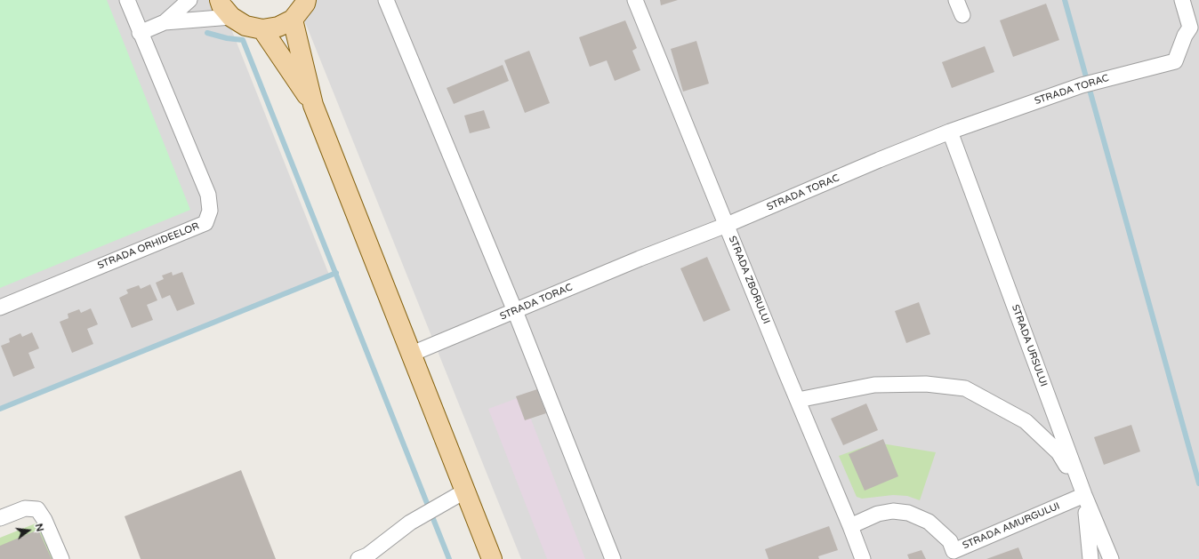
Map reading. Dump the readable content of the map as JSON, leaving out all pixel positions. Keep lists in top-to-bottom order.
{
  "streets": {
    "street": [
      "STRADA TORAC",
      "STRADA ORHIDEELOR",
      "STRADA ZBORULUI",
      "STRADA URSULUI",
      "STRADA AMURGULUI"
    ]
  },
  "crossings": [
    ["STRADA TORAC", "STRADA ZBORULUI"],
    ["STRADA TORAC", "STRADA URSULUI"],
    ["STRADA ZBORULUI", "STRADA AMURGULUI"],
    ["STRADA URSULUI", "STRADA AMURGULUI"]
  ],
  "north": "right"
}
